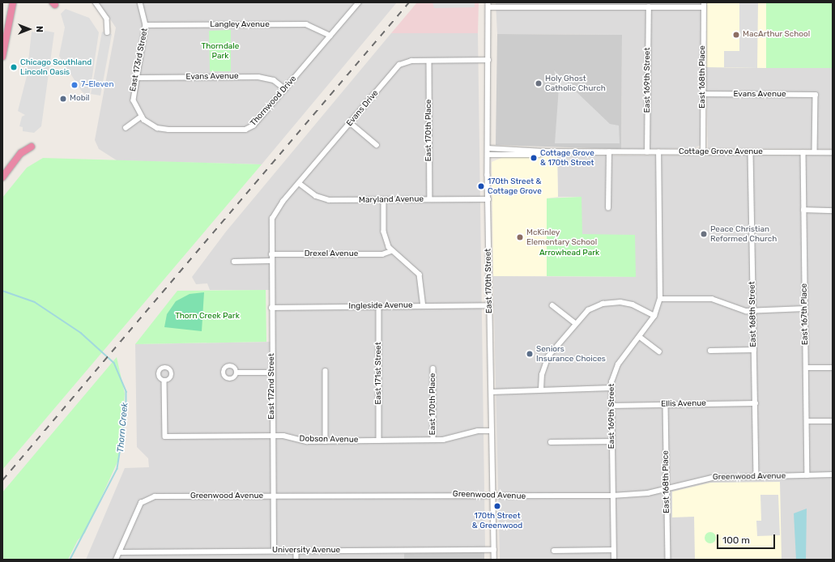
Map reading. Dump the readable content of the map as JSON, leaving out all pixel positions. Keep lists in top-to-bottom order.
{
  "streets": {
    "street": [
      "Langley Avenue",
      "East 173rd Street",
      "Evans Avenue",
      "East 168th Place",
      "East 169th Street",
      "Thornwood Drive",
      "Evans Drive",
      "East 170th Place",
      "Cottage Grove Avenue",
      "Maryland Avenue",
      "Drexel Avenue",
      "East 170th Street",
      "Ingleside Avenue",
      "East 168th Street",
      "East 167th Place",
      "East 171st Street",
      "East 172nd Street",
      "Ellis Avenue",
      "Dobson Avenue",
      "Greenwood Avenue",
      "University Avenue"
    ]
  },
  "crossings": [
    ["Langley Avenue", "East 173rd Street"],
    ["Langley Avenue", "Thornwood Drive"],
    ["East 173rd Street", "Evans Avenue"],
    ["East 173rd Street", "Thornwood Drive"],
    ["Evans Avenue", "East 168th Place"],
    ["Evans Avenue", "Thornwood Drive"],
    ["Evans Avenue", "Cottage Grove Avenue"],
    ["East 168th Place", "Cottage Grove Avenue"],
    ["East 168th Place", "Ellis Avenue"],
    ["East 168th Place", "Greenwood Avenue"],
    ["East 169th Street", "Cottage Grove Avenue"],
    ["East 169th Street", "Ellis Avenue"],
    ["East 169th Street", "Greenwood Avenue"],
    ["Evans Drive", "East 170th Place"],
    ["Evans Drive", "Maryland Avenue"],
    ["Evans Drive", "East 170th Street"],
    ["Evans Drive", "East 172nd Street"],
    ["East 170th Place", "Maryland Avenue"],
    ["East 170th Place", "Dobson Avenue"],
    ["Cottage Grove Avenue", "East 170th Street"],
    ["Cottage Grove Avenue", "East 168th Street"],
    ["Cottage Grove Avenue", "East 167th Place"],
    ["Maryland Avenue", "East 170th Street"],
    ["Drexel Avenue", "East 172nd Street"],
    ["East 170th Street", "Ingleside Avenue"],
    ["East 170th Street", "Dobson Avenue"],
    ["East 170th Street", "Greenwood Avenue"],
    ["East 170th Street", "University Avenue"],
    ["Ingleside Avenue", "East 171st Street"],
    ["Ingleside Avenue", "East 172nd Street"],
    ["East 168th Street", "Ellis Avenue"],
    ["East 168th Street", "Greenwood Avenue"],
    ["East 167th Place", "Greenwood Avenue"],
    ["East 171st Street", "Dobson Avenue"],
    ["East 172nd Street", "Dobson Avenue"],
    ["East 172nd Street", "Greenwood Avenue"],
    ["East 172nd Street", "University Avenue"],
    ["Greenwood Avenue", "University Avenue"]
  ],
  "water": ["Thorn Creek"],
  "parks": ["Thorndale Park", "Arrowhead Park", "Thorn Creek Park"],
  "places": [
    "MacArthur School",
    "Chicago Southland Lincoln Oasis",
    "Holy Ghost Catholic Church",
    "7-Eleven",
    "Mobil",
    "Cottage Grove & 170th Street",
    "170th Street & Cottage Grove",
    "Peace Christian Reformed Church",
    "McKinley Elementary School",
    "Seniors Insurance Choices",
    "170th Street & Greenwood"
  ],
  "scale_bar": "100 m",
  "north": "right"
}
